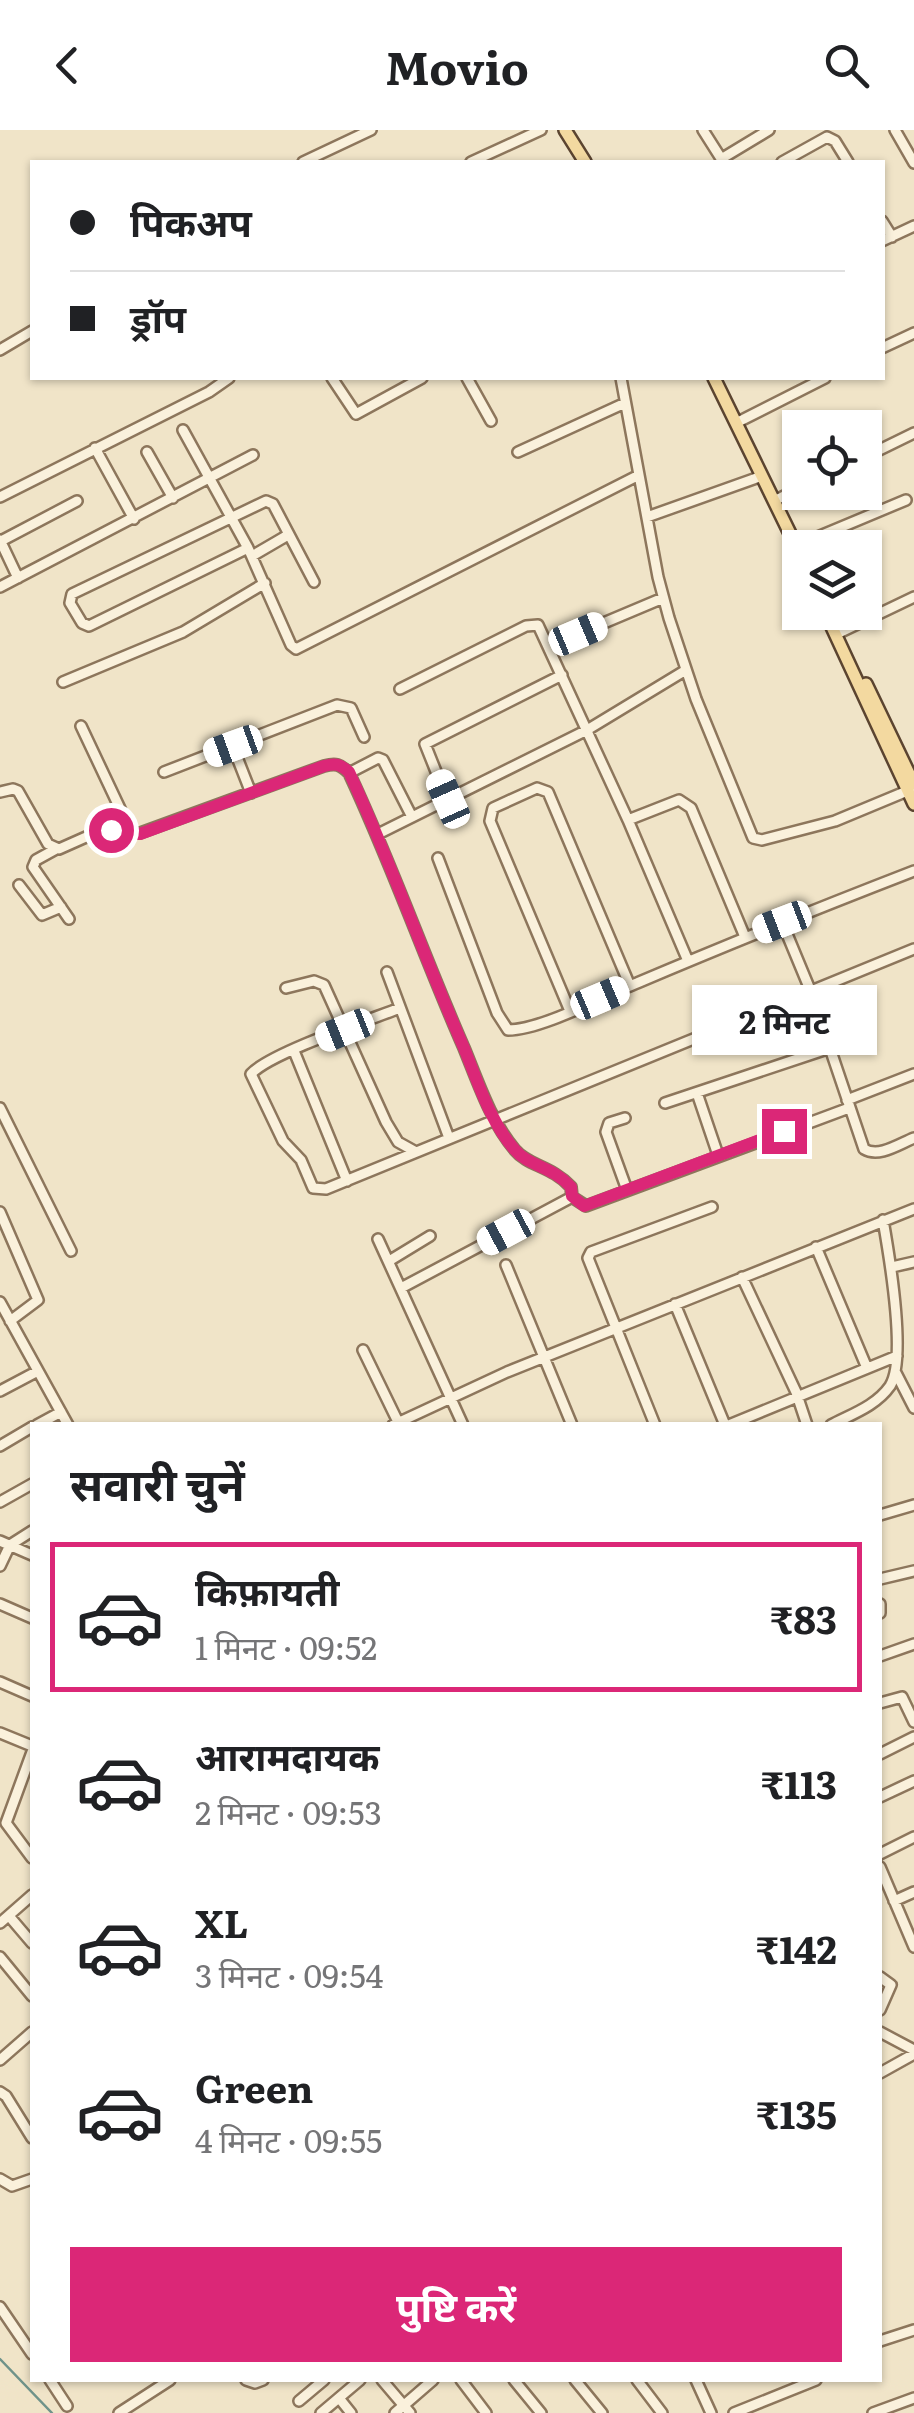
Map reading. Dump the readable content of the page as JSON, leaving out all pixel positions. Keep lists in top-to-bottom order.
{
  "page": {
    "header": "Movio",
    "banner": ["पिकअप", "ड्रॉप"],
    "bubble": "2 मिनट",
    "heading": "सवारी चुनें",
    "list": [
      {
        "name": "किफ़ायती",
        "note": "1 मिनट · 09:52",
        "value": "₹83"
      },
      {
        "name": "आरामदायक",
        "note": "2 मिनट · 09:53",
        "value": "₹113"
      },
      {
        "name": "XL",
        "note": "3 मिनट · 09:54",
        "value": "₹142"
      },
      {
        "name": "Green",
        "note": "4 मिनट · 09:55",
        "value": "₹135"
      }
    ],
    "buttons": "पुष्टि करें"
  }
}
